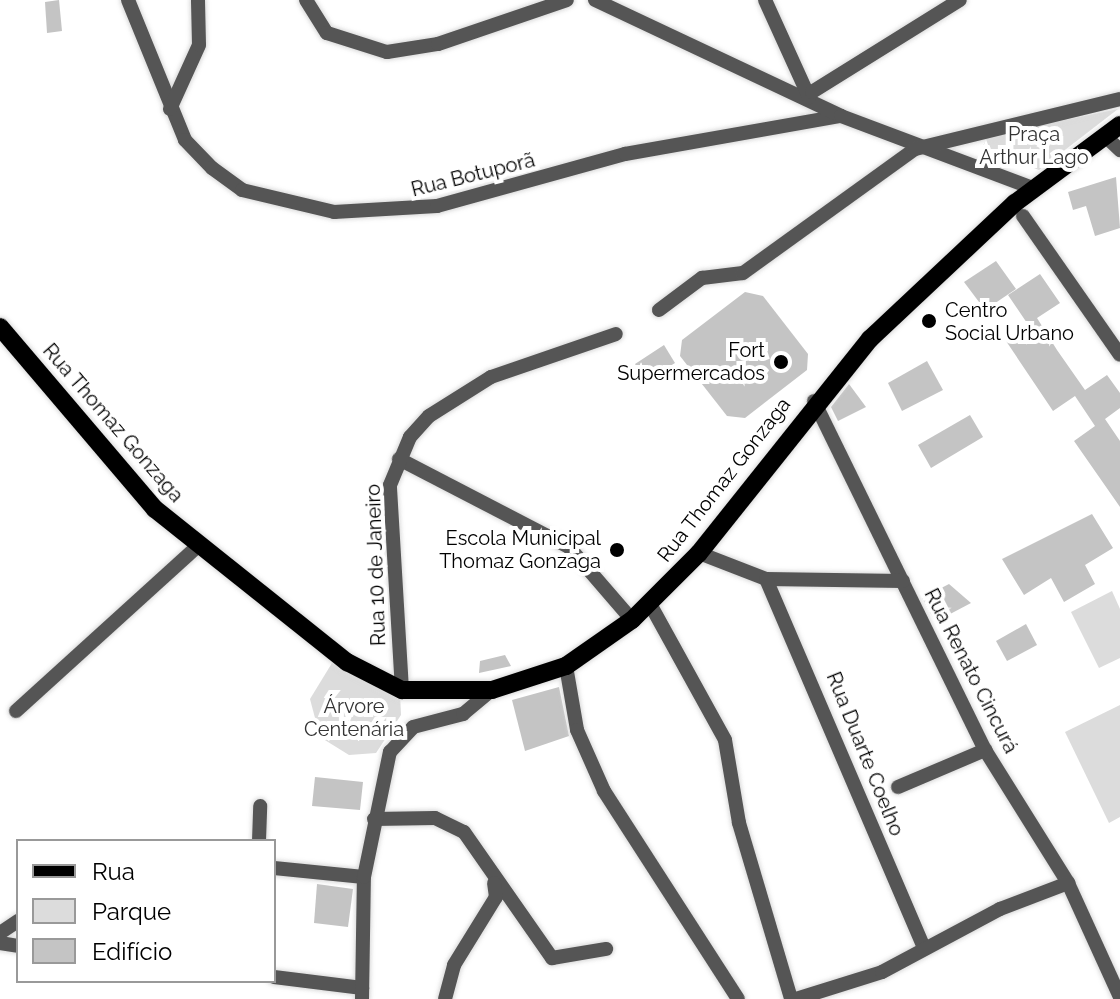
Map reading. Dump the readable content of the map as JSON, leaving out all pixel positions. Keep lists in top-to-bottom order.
{
  "streets": {
    "main road": ["Rua Thomaz Gonzaga"],
    "street": [
      "Rua Botuporã",
      "Rua 10 de Janeiro",
      "Rua Renato Cincurá",
      "Rua Duarte Coelho"
    ]
  },
  "crossings": [
    ["Rua Thomaz Gonzaga", "Rua 10 de Janeiro"],
    ["Rua Thomaz Gonzaga", "Rua Renato Cincurá"]
  ],
  "parks": ["Praça Arthur Lago", "Árvore Centenária"],
  "places": ["Centro Social Urbano", "Fort Supermercados", "Escola Municipal Thomaz Gonzaga"],
  "legend": ["Rua", "Parque", "Edifício"]
}
